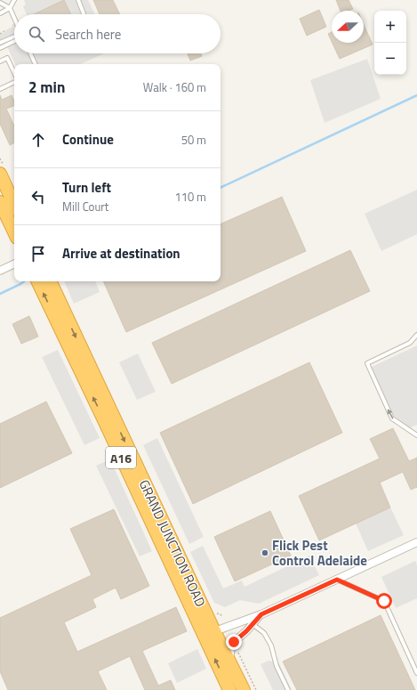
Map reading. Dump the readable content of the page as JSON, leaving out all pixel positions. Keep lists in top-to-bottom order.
{
  "streets": {
    "highway": ["A16", "GRAND JUNCTION ROAD"]
  },
  "places": ["Flick Pest Control Adelaide"],
  "north": "left",
  "page": {
    "map_buttons": ["+", "−"],
    "search": "Search here",
    "heading": ["2 min", "Walk · 160 m"],
    "list": [
      ["Continue", "50 m"],
      ["Turn left", "Mill Court", "110 m"],
      "Arrive at destination"
    ]
  }
}
